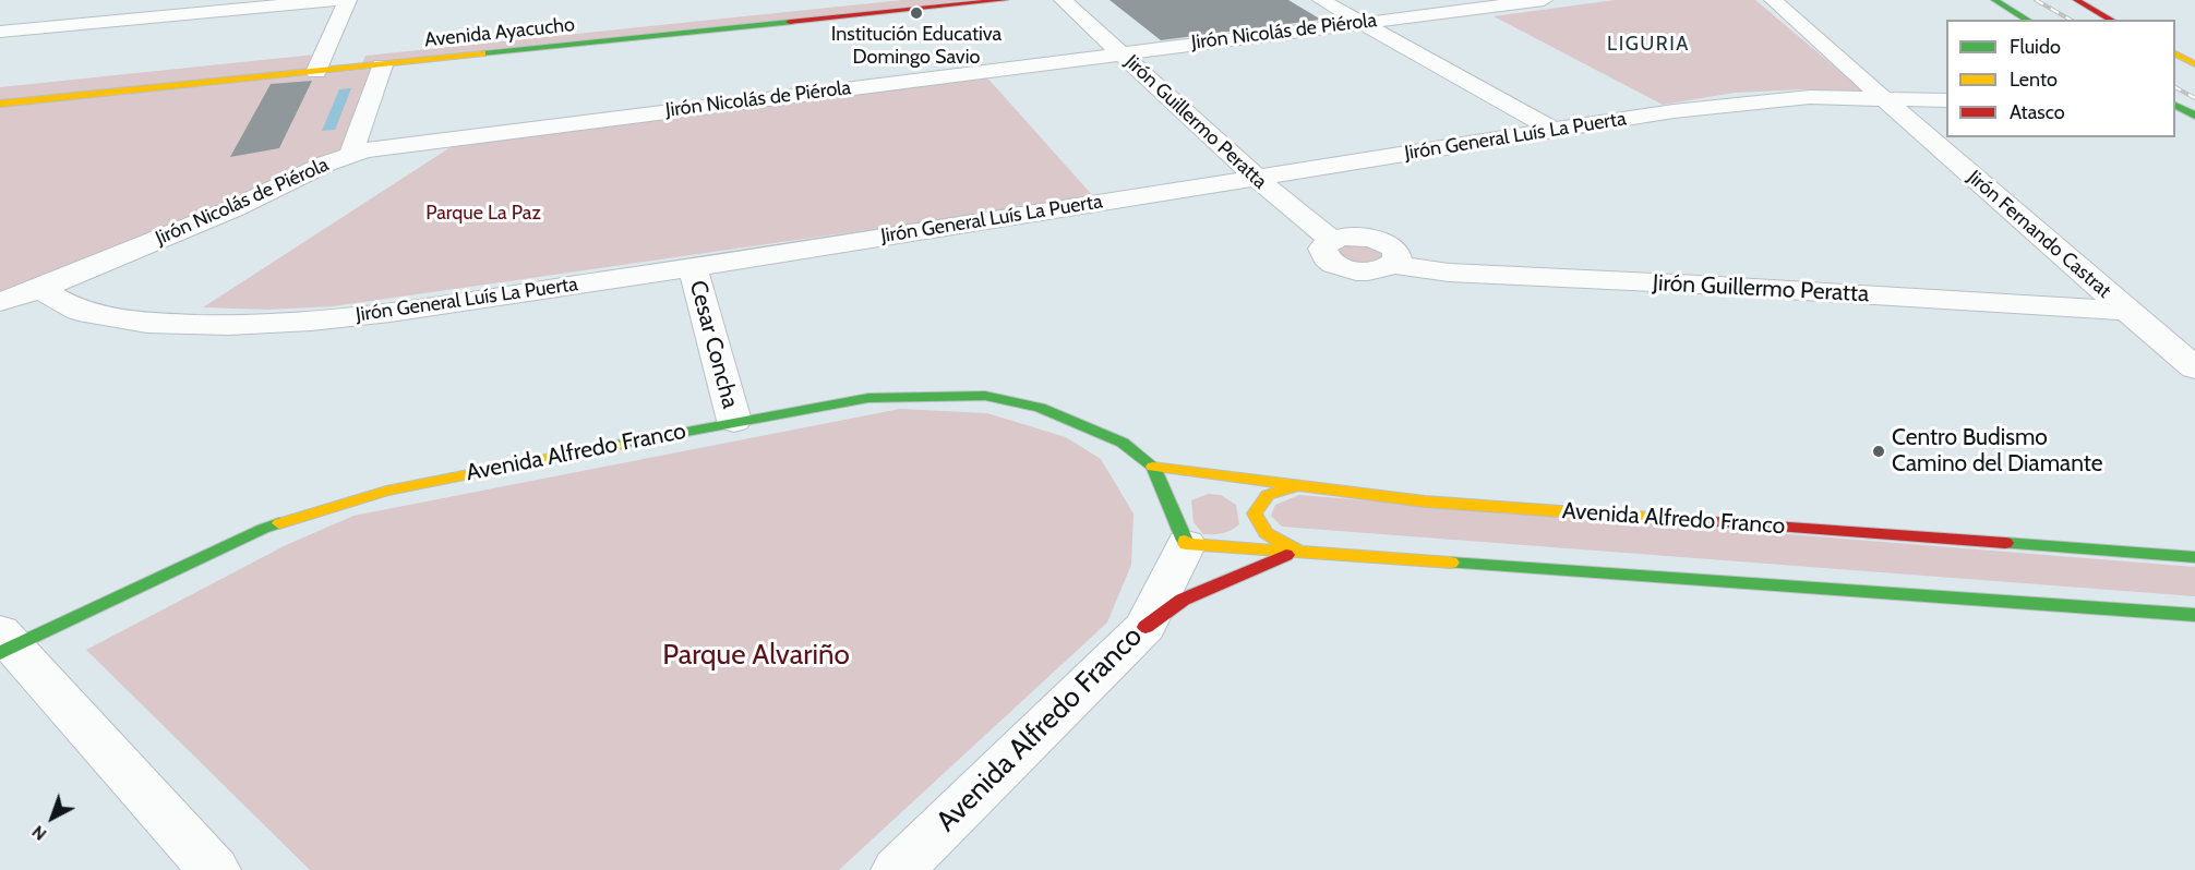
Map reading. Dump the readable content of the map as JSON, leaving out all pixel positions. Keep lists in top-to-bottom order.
{
  "streets": {
    "street": [
      "Jirón Nicolás de Piérola",
      "Avenida Ayacucho",
      "Jirón Guillermo Peratta",
      "Jirón General Luís La Puerta",
      "Jirón Fernando Castrat",
      "Cesar Concha",
      "Avenida Alfredo Franco"
    ]
  },
  "crossings": [
    ["Jirón Nicolás de Piérola", "Jirón Guillermo Peratta"],
    ["Jirón Nicolás de Piérola", "Jirón General Luís La Puerta"],
    ["Jirón Guillermo Peratta", "Jirón General Luís La Puerta"],
    ["Jirón Guillermo Peratta", "Jirón Fernando Castrat"],
    ["Jirón General Luís La Puerta", "Jirón Fernando Castrat"],
    ["Jirón General Luís La Puerta", "Cesar Concha"],
    ["Cesar Concha", "Avenida Alfredo Franco"]
  ],
  "districts": ["LIGURIA"],
  "parks": ["Parque La Paz", "Parque Alvariño"],
  "places": ["Institución Educativa Domingo Savio", "Centro Budismo Camino del Diamante"],
  "legend": ["Fluido", "Lento", "Atasco"],
  "north": "bottom left"
}
